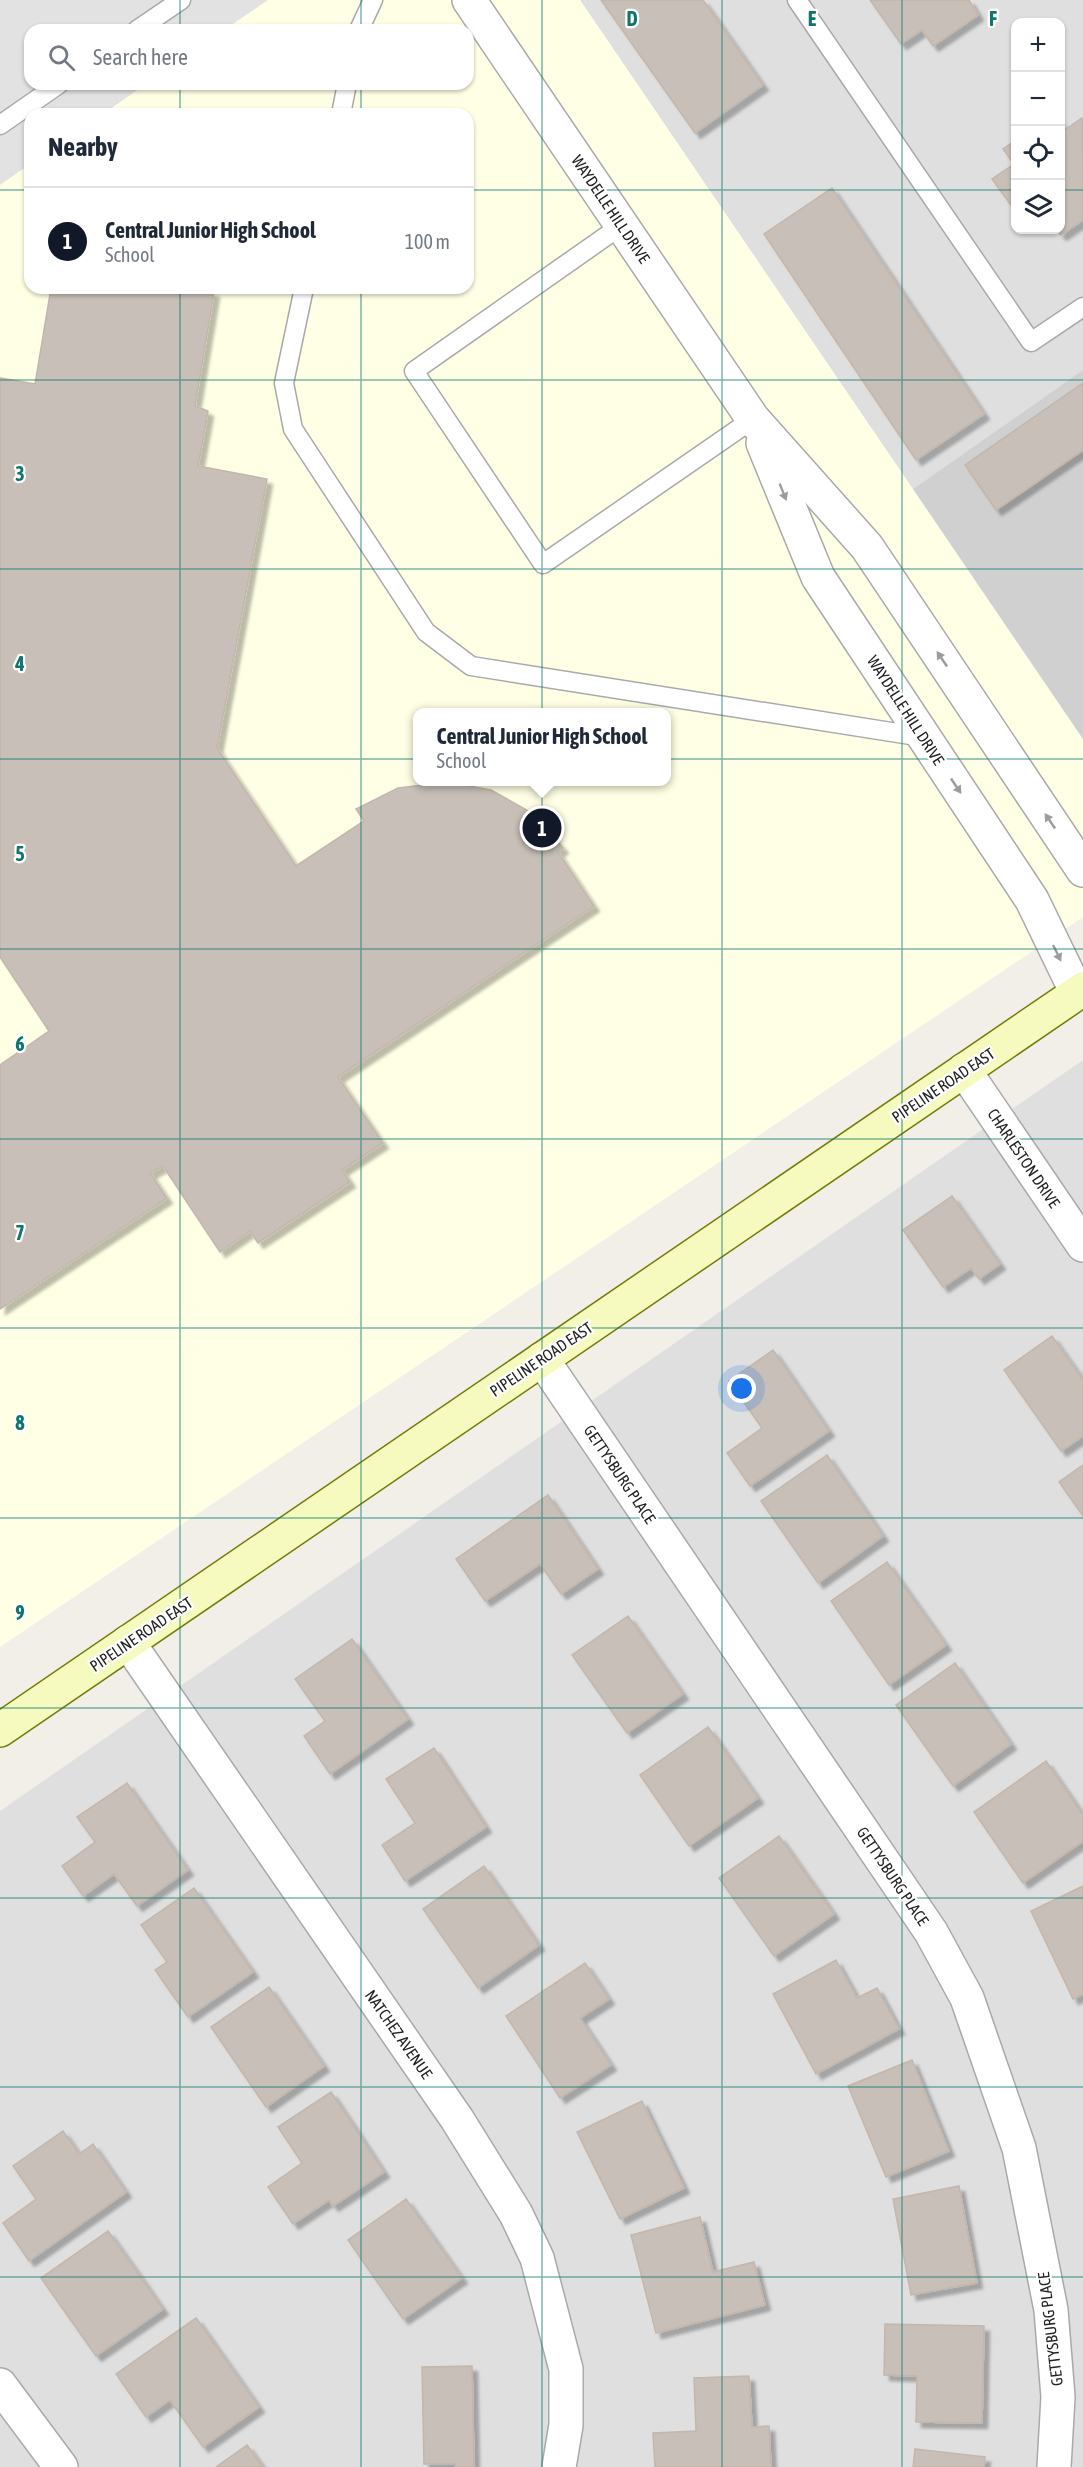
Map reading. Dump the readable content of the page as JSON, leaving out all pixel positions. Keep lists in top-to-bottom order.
{
  "streets": {
    "main road": ["PIPELINE ROAD EAST"],
    "street": [
      "WAYDELLE HILL DRIVE",
      "CHARLESTON DRIVE",
      "GETTYSBURG PLACE",
      "NATCHEZ AVENUE"
    ]
  },
  "crossings": [
    ["WAYDELLE HILL DRIVE", "PIPELINE ROAD EAST"],
    ["PIPELINE ROAD EAST", "CHARLESTON DRIVE"],
    ["PIPELINE ROAD EAST", "GETTYSBURG PLACE"],
    ["PIPELINE ROAD EAST", "NATCHEZ AVENUE"]
  ],
  "page": {
    "map_buttons": ["+", "−"],
    "search": "Search here",
    "heading": "Nearby",
    "list": [
      {
        "mark": "1",
        "name": "Central Junior High School",
        "note": "School",
        "value": "100 m"
      }
    ],
    "popup": ["Central Junior High School", "School"],
    "pins": "1"
  },
  "grid": {
    "columns": ["D", "E", "F"],
    "rows": [
      "3",
      "4",
      "5",
      "6",
      "7",
      "8",
      "9"
    ]
  }
}
